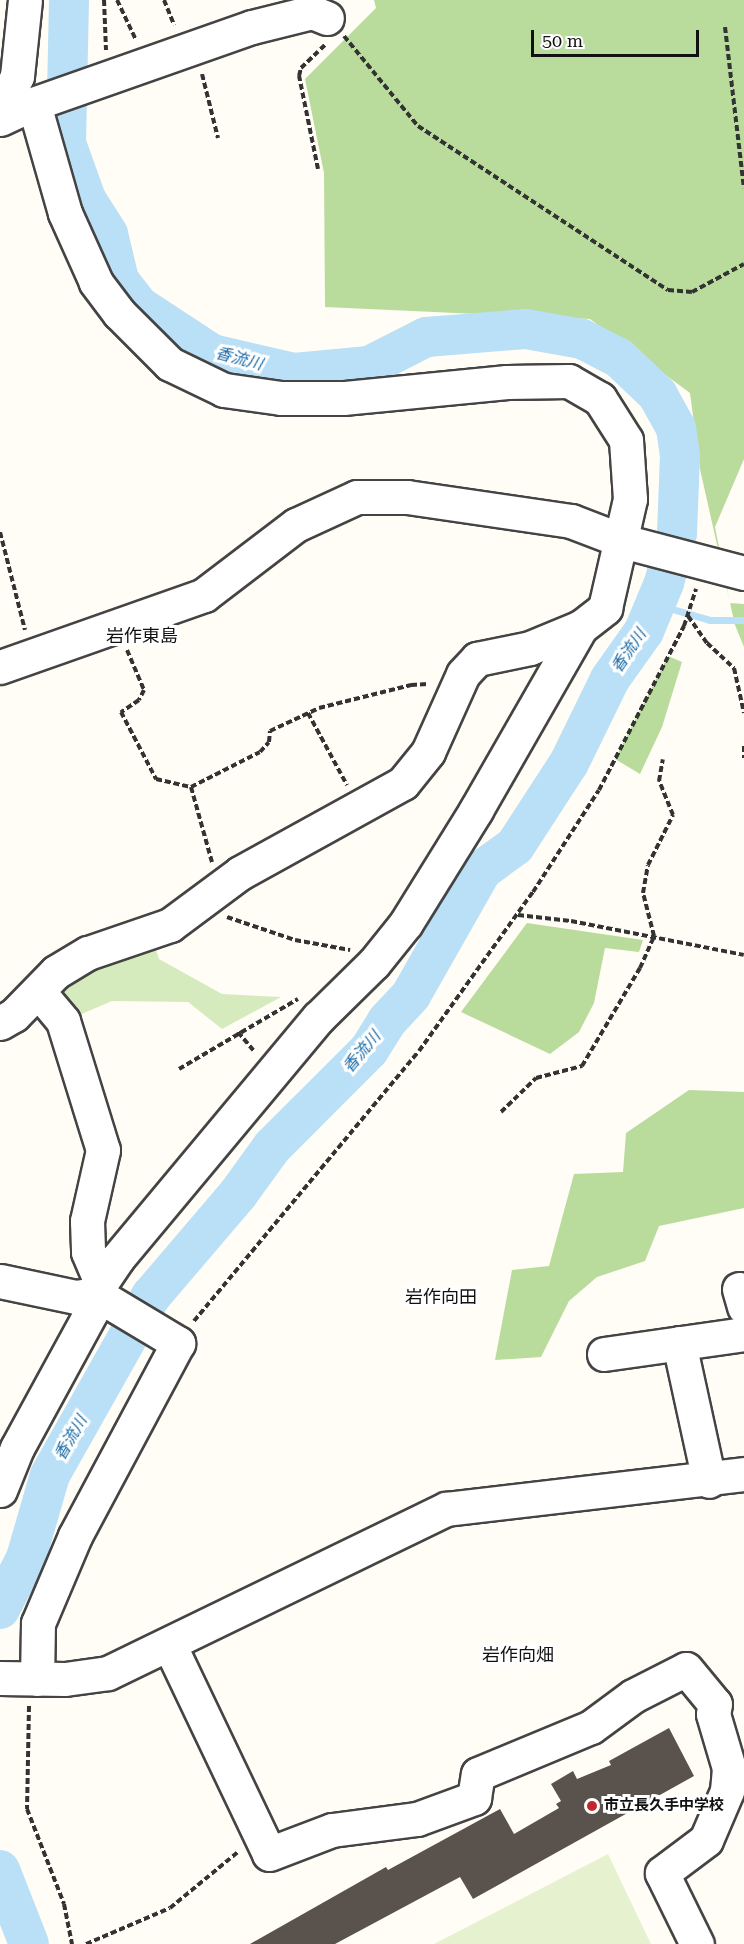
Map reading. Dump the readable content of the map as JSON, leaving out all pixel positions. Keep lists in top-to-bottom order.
{
  "districts": ["岩作東島", "岩作向田", "岩作向畑"],
  "water": ["香流川"],
  "places": ["市立長久手中学校"],
  "scale_bar": "50 m"
}
